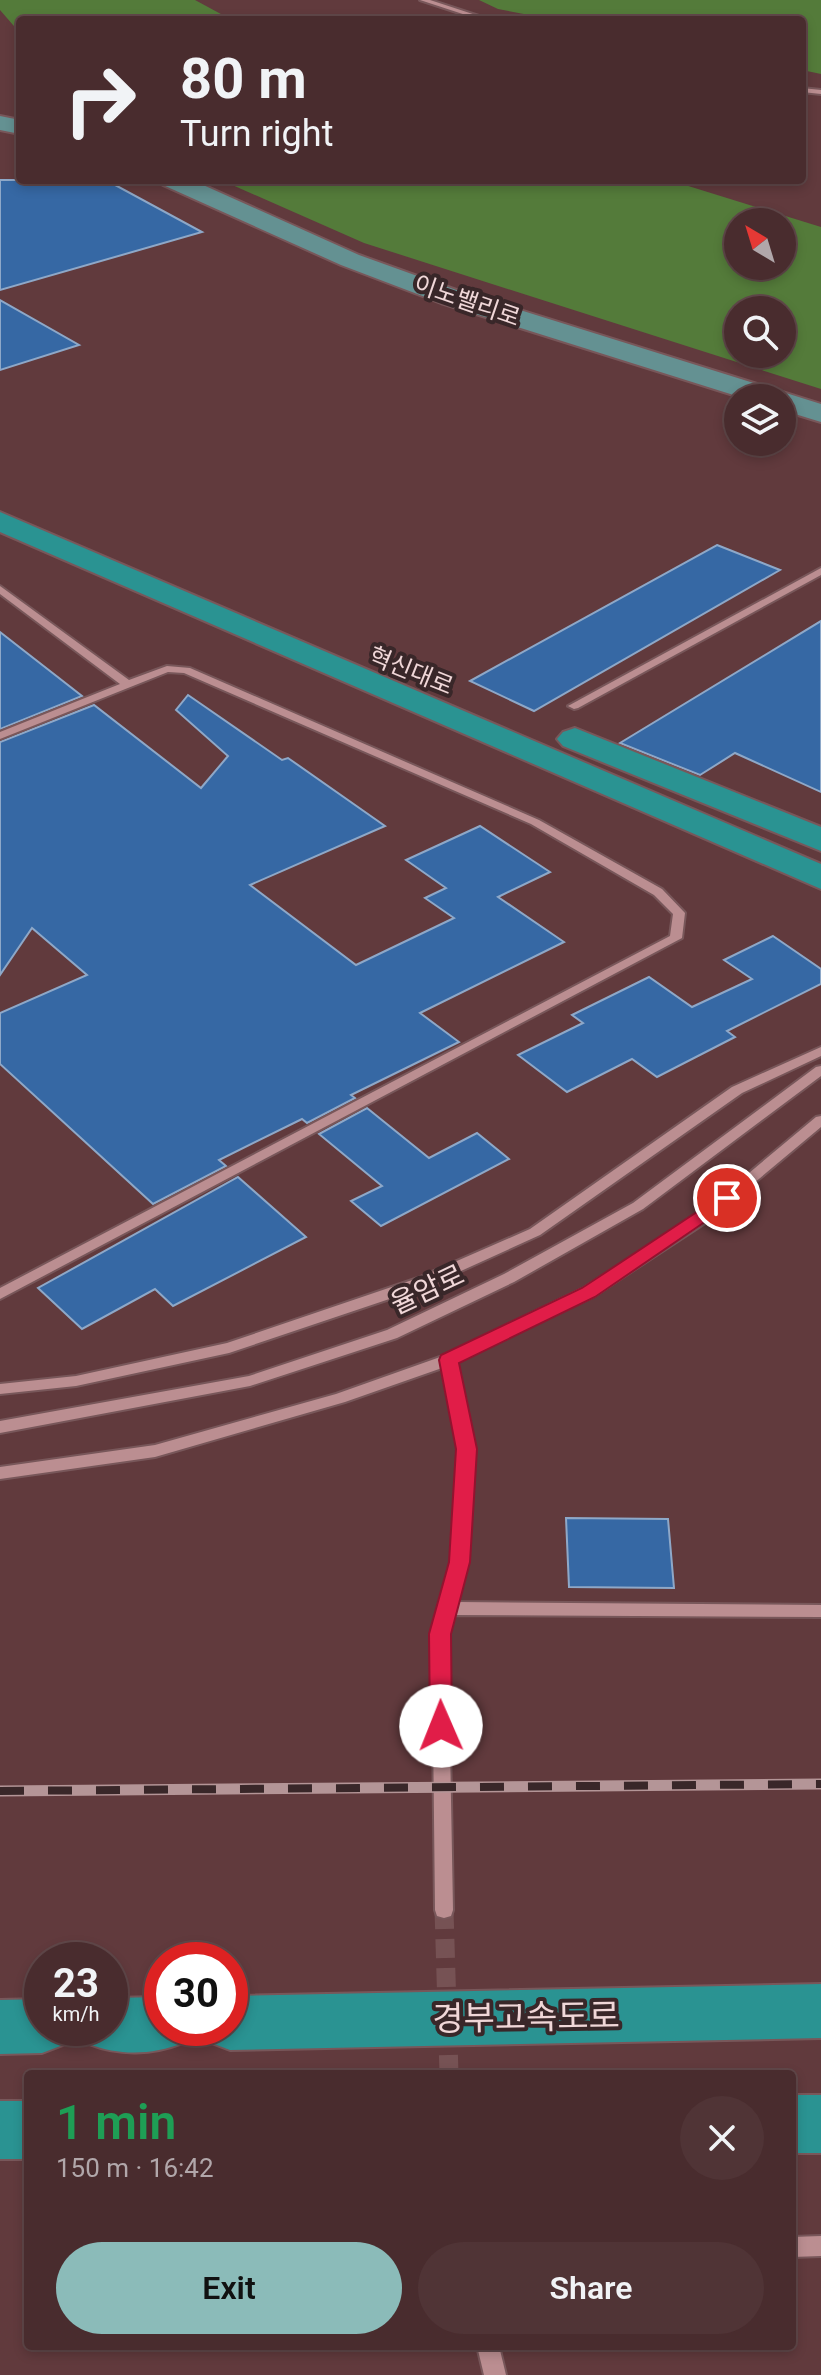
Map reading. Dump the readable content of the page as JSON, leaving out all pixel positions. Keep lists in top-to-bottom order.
{
  "streets": {
    "highway": ["혁신대로", "경부고속도로"],
    "main road": ["이노밸리로"],
    "street": ["율암로"]
  },
  "north": "top left",
  "page": {
    "turn": ["80 m", "Turn right"],
    "speed": "23 km/h",
    "limit": "30",
    "heading": ["1 min", "150 m · 16:42"],
    "buttons": ["Exit", "Share"]
  }
}
